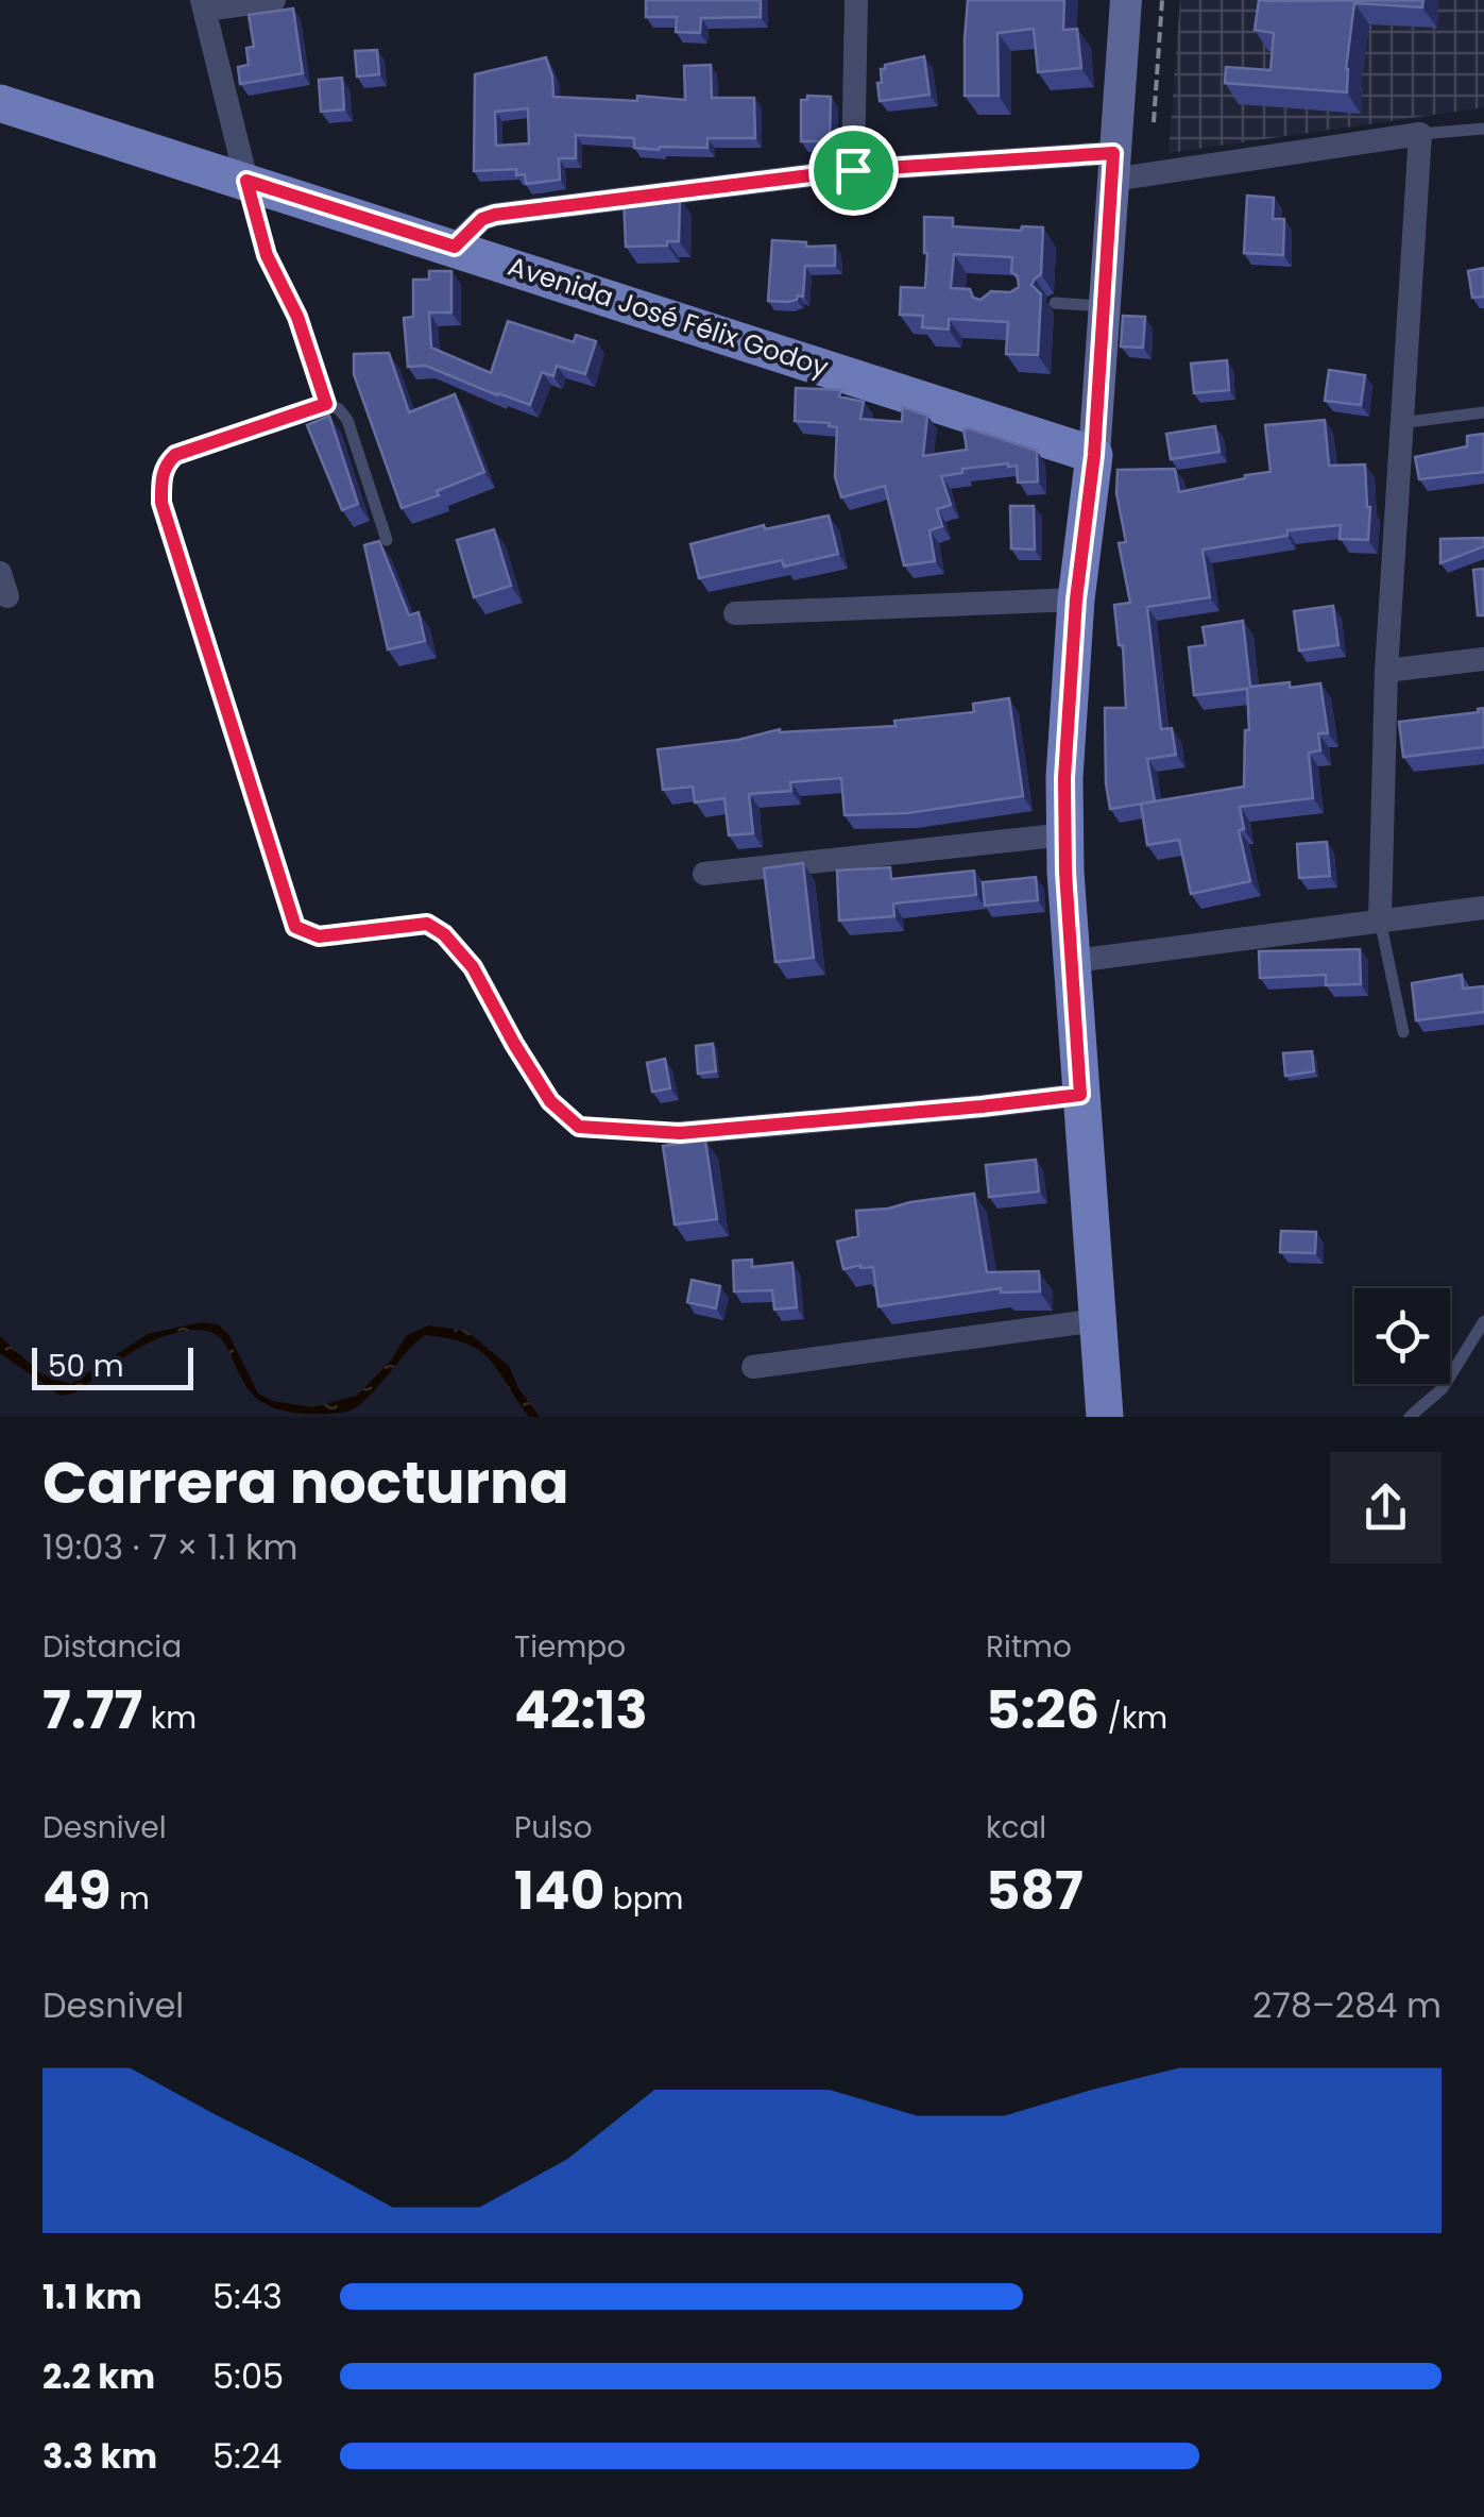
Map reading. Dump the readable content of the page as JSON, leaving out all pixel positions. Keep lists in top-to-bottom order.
{
  "streets": {
    "main road": ["Avenida José Félix Godoy"]
  },
  "scale_bar": "50 m",
  "page": {
    "scale": "50 m",
    "heading": ["Carrera nocturna", "19:03 · 7 × 1.1 km"],
    "stats": [
      ["Distancia", "7.77 km"],
      ["Tiempo", "42:13"],
      ["Ritmo", "5:26 /km"],
      ["Desnivel", "49 m"],
      ["Pulso", "140 bpm"],
      ["kcal", "587"]
    ],
    "chart": ["Desnivel", "278–284 m"],
    "list": [
      {
        "name": "1.1 km",
        "note": "5:43"
      },
      {
        "name": "2.2 km",
        "note": "5:05"
      },
      {
        "name": "3.3 km",
        "note": "5:24"
      }
    ]
  }
}
